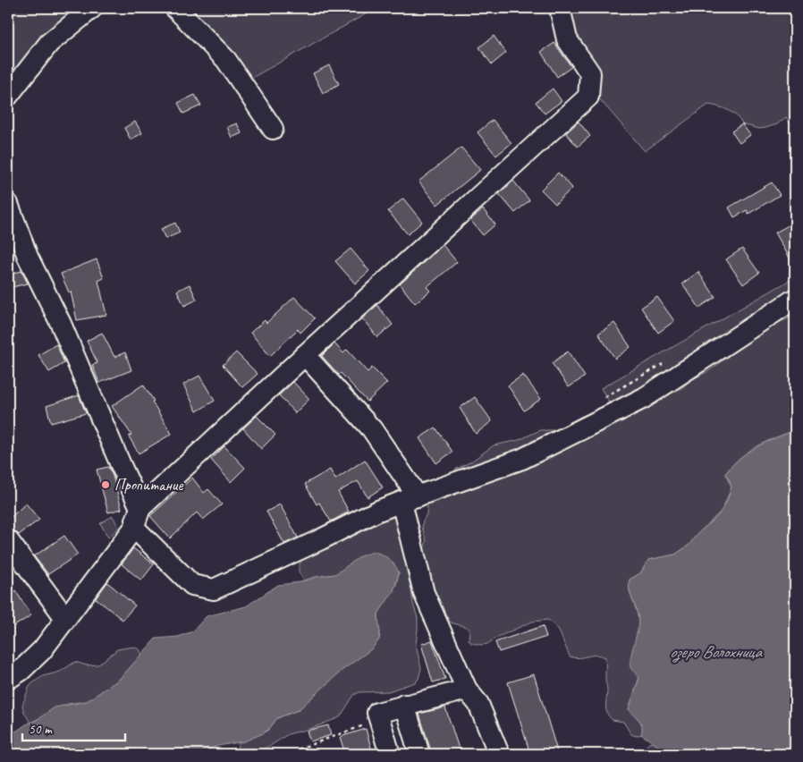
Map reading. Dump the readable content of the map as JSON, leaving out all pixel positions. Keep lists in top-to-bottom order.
{
  "water": ["озеро Волохница"],
  "places": ["Пропитание"],
  "scale_bar": "50 m"
}
